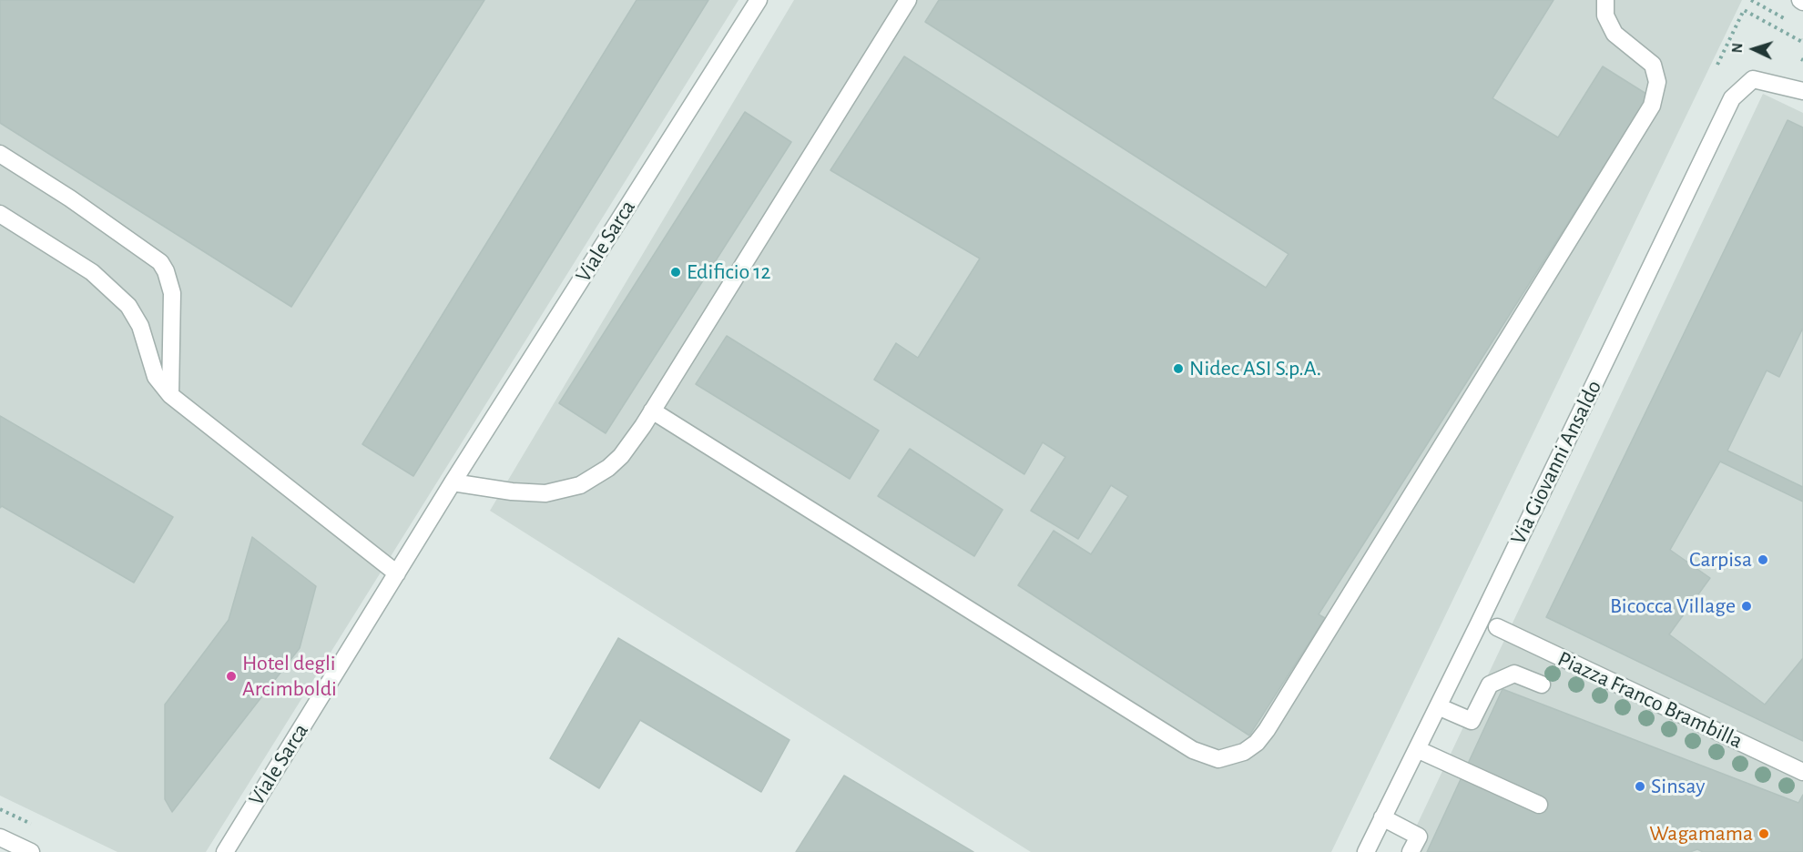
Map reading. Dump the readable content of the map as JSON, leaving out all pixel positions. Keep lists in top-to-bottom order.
{
  "streets": {
    "street": ["Viale Sarca", "Via Giovanni Ansaldo", "Piazza Franco Brambilla"]
  },
  "places": [
    "Edificio 12",
    "Nidec ASI S.p.A.",
    "Carpisa",
    "Bicocca Village",
    "Hotel degli Arcimboldi",
    "Sinsay",
    "Wagamama"
  ],
  "north": "left"
}
